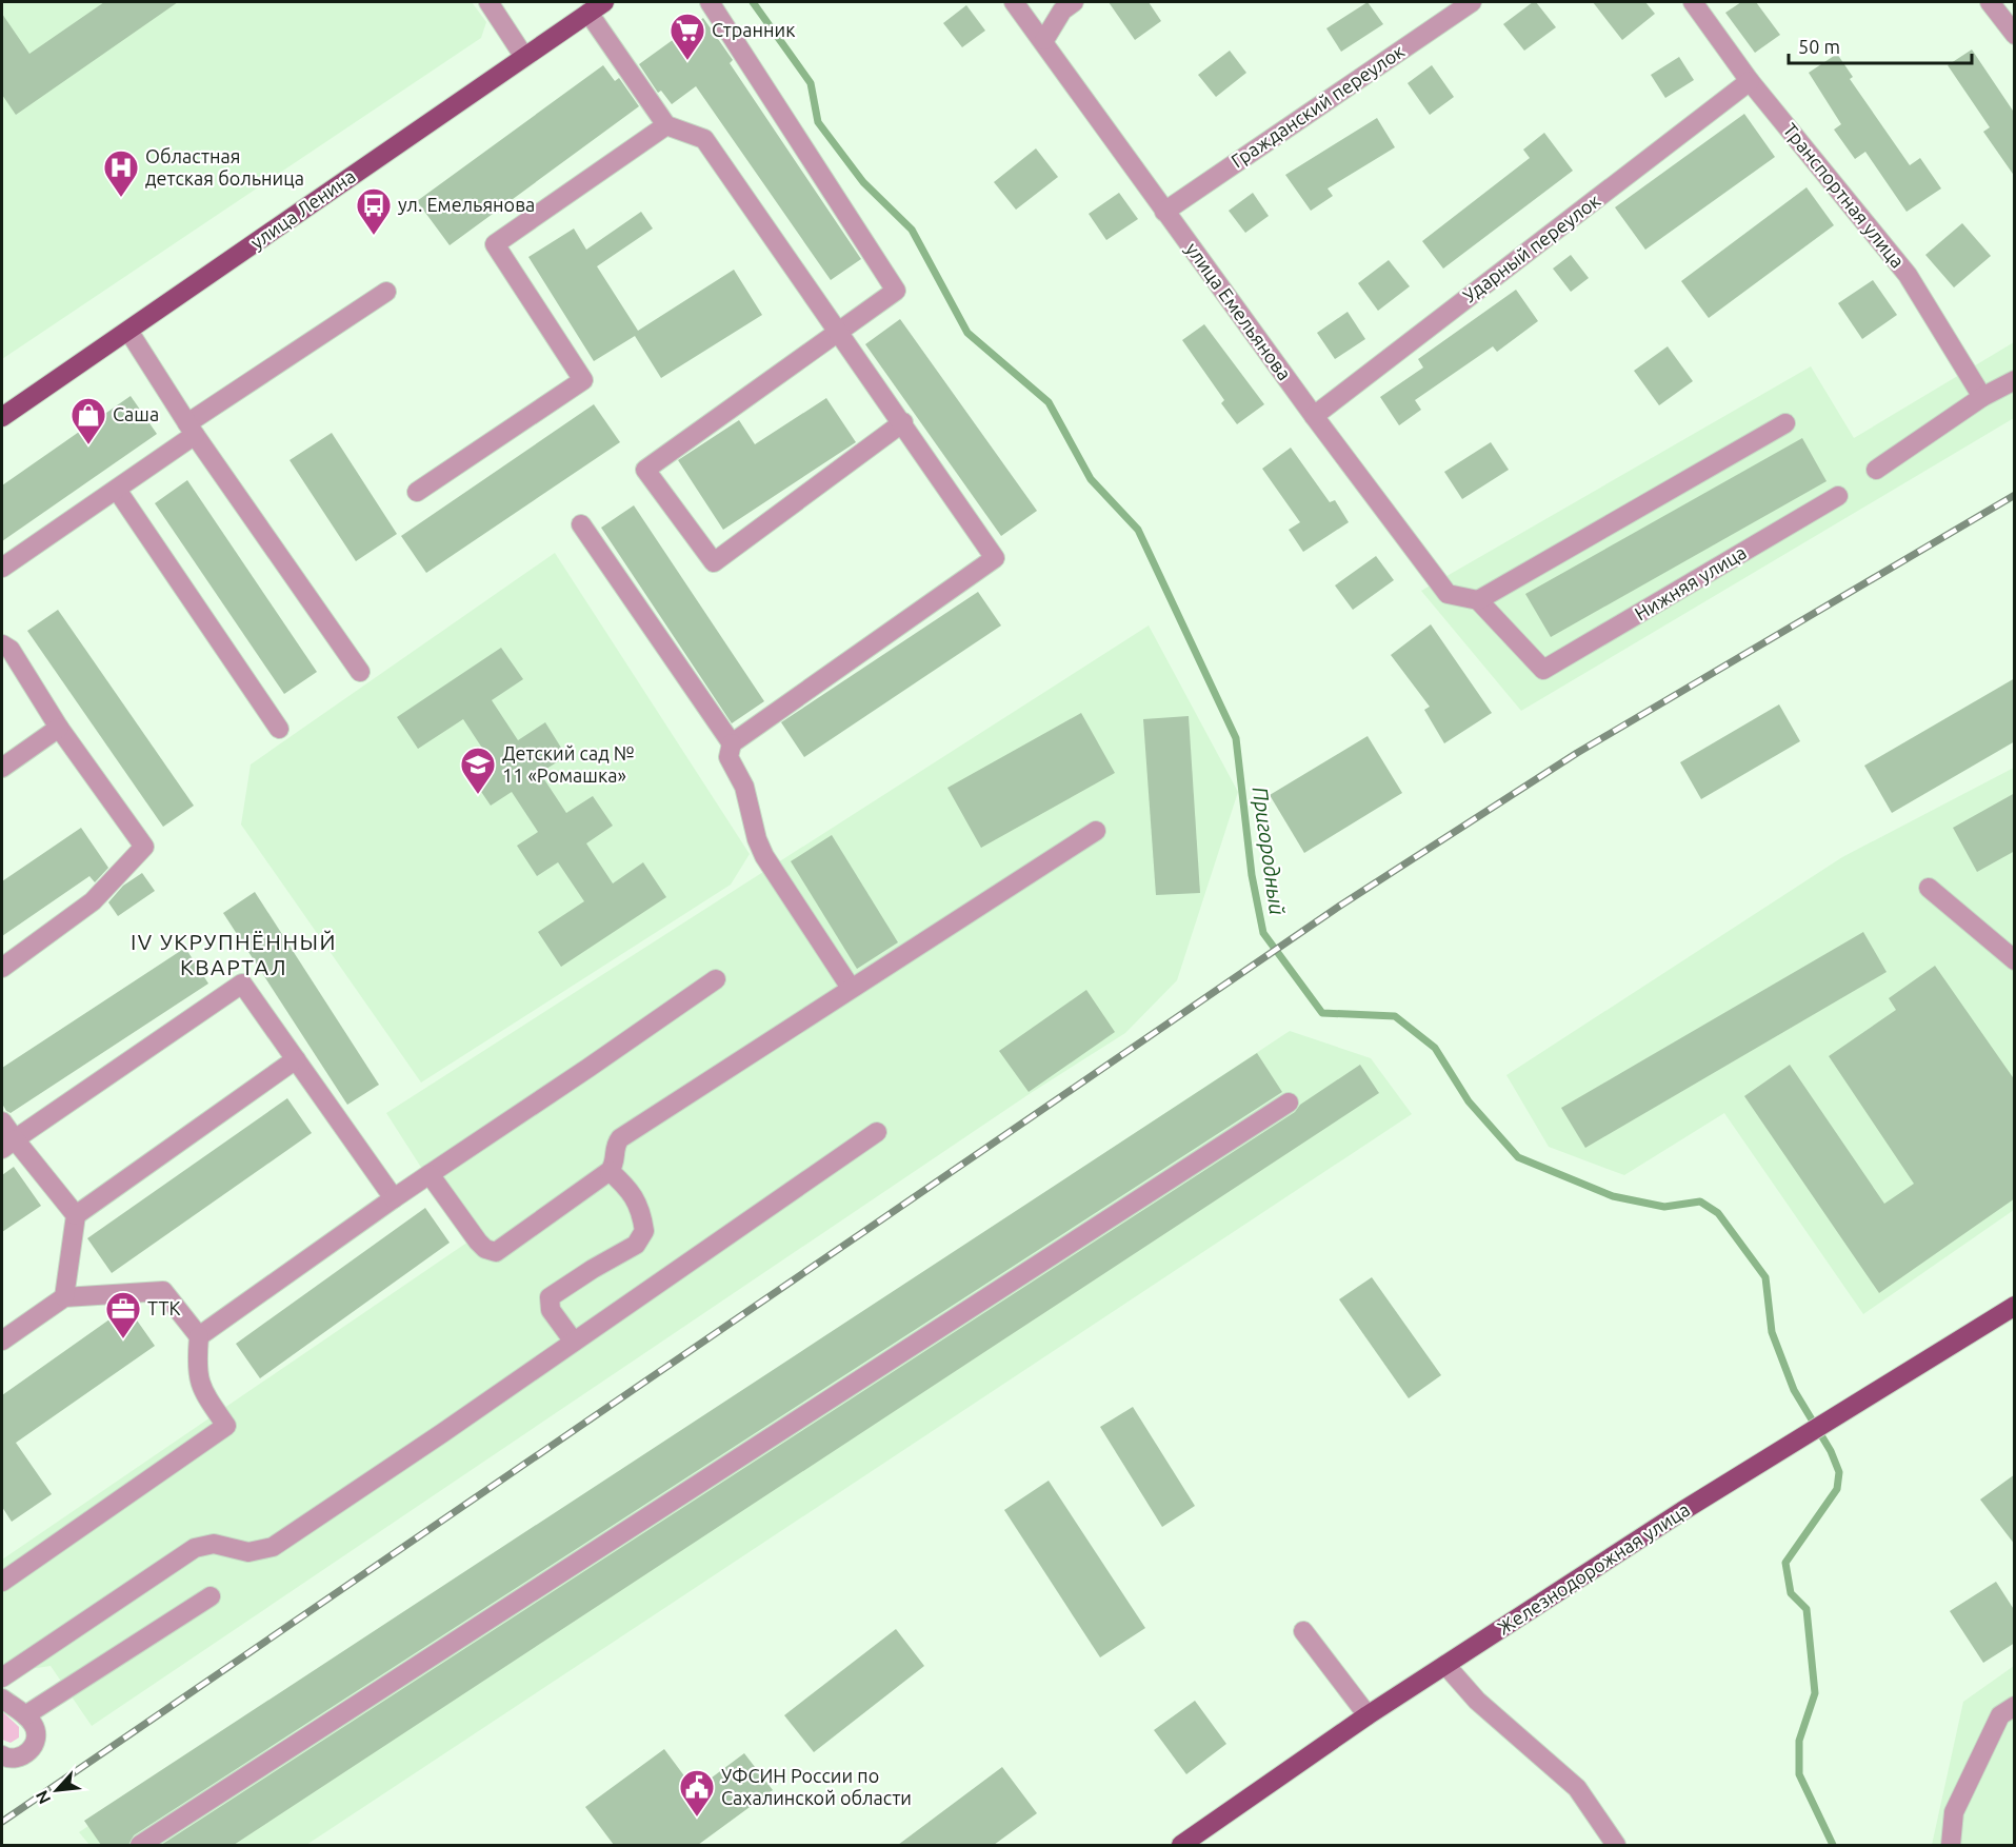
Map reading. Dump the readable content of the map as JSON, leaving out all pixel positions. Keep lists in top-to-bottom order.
{
  "streets": {
    "main road": ["улица Ленина", "Железнодорожная улица"],
    "street": [
      "Гражданский переулок",
      "Транспортная улица",
      "Ударный переулок",
      "улица Емельянова",
      "Нижняя улица"
    ]
  },
  "crossings": [
    ["Гражданский переулок", "улица Емельянова"],
    ["Транспортная улица", "Ударный переулок"],
    ["Ударный переулок", "улица Емельянова"],
    ["улица Емельянова", "Нижняя улица"]
  ],
  "districts": ["IV УКРУПНЁННЫЙ КВАРТАЛ"],
  "water": ["Пригородный"],
  "places": {
    "supermarket": ["Странник"],
    "hospital": ["Областная детская больница"],
    "bus stop": ["ул. Емельянова"],
    "shop": ["Саша"],
    "school or university": ["Детский сад № 11 «Ромашка»"],
    "office": ["ТТК"],
    "public building": ["УФСИН России по Сахалинской области"]
  },
  "scale_bar": "50 m",
  "north": "bottom left"
}
